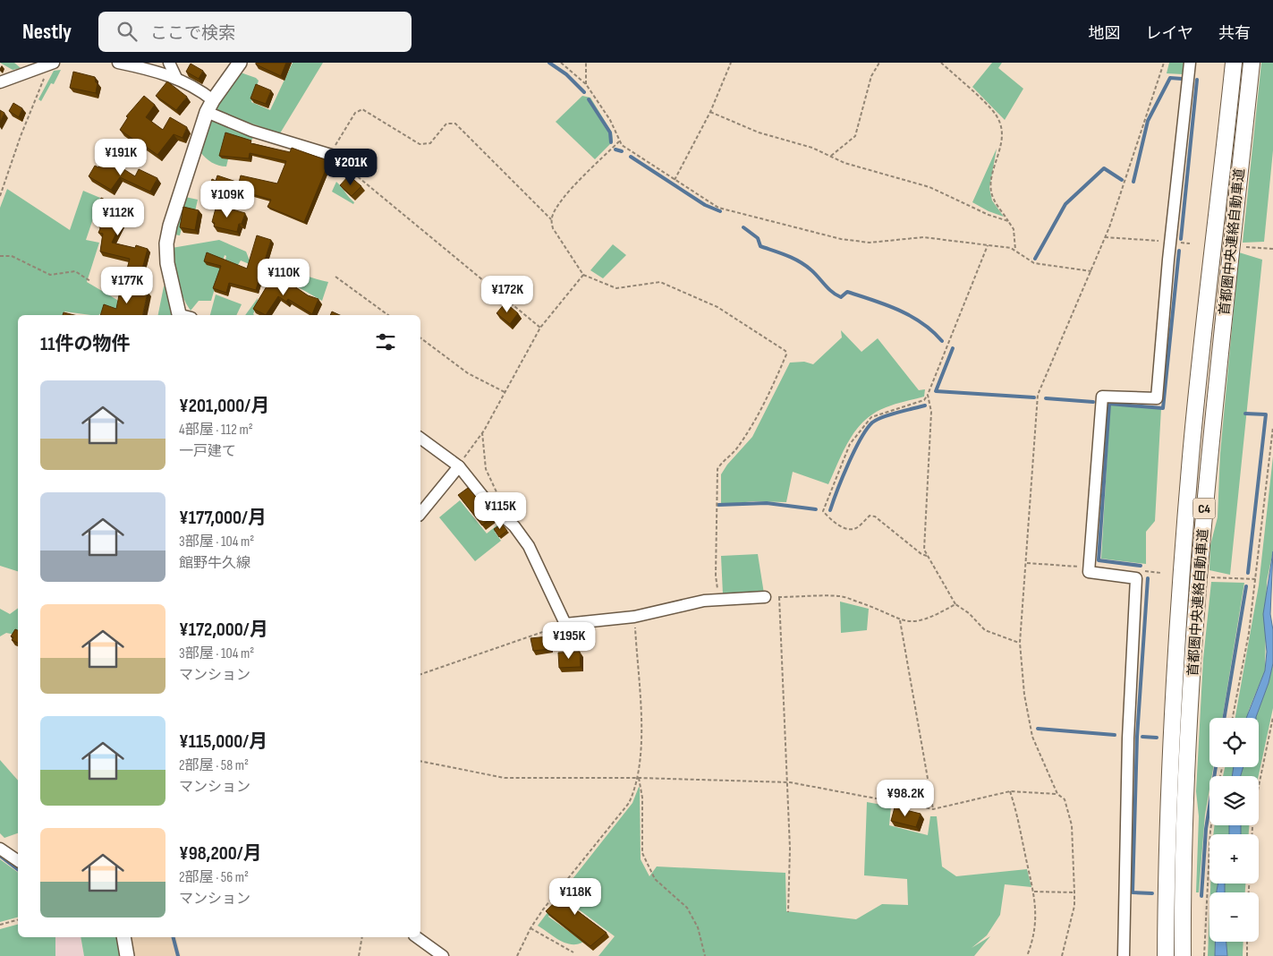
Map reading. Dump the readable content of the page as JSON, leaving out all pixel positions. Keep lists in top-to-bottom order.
{
  "streets": {
    "highway": ["首都圏中央連絡自動車道", "C4"]
  },
  "page": {
    "header": "Nestly",
    "search": "ここで検索",
    "nav": ["地図", "レイヤ", "共有"],
    "price": [
      "¥191K",
      "¥201K",
      "¥109K",
      "¥112K",
      "¥110K",
      "¥177K",
      "¥172K",
      "¥115K",
      "¥195K",
      "¥98.2K",
      "¥118K"
    ],
    "heading": "11件の物件",
    "list": [
      {
        "name": "¥201,000/月",
        "note": "4部屋 · 112 m² · 一戸建て"
      },
      {
        "name": "¥177,000/月",
        "note": "3部屋 · 104 m² · 館野牛久線"
      },
      {
        "name": "¥172,000/月",
        "note": "3部屋 · 104 m² · マンション"
      },
      {
        "name": "¥115,000/月",
        "note": "2部屋 · 58 m² · マンション"
      },
      {
        "name": "¥98,200/月",
        "note": "2部屋 · 56 m² · マンション"
      }
    ],
    "map_buttons": ["+", "−"]
  }
}
